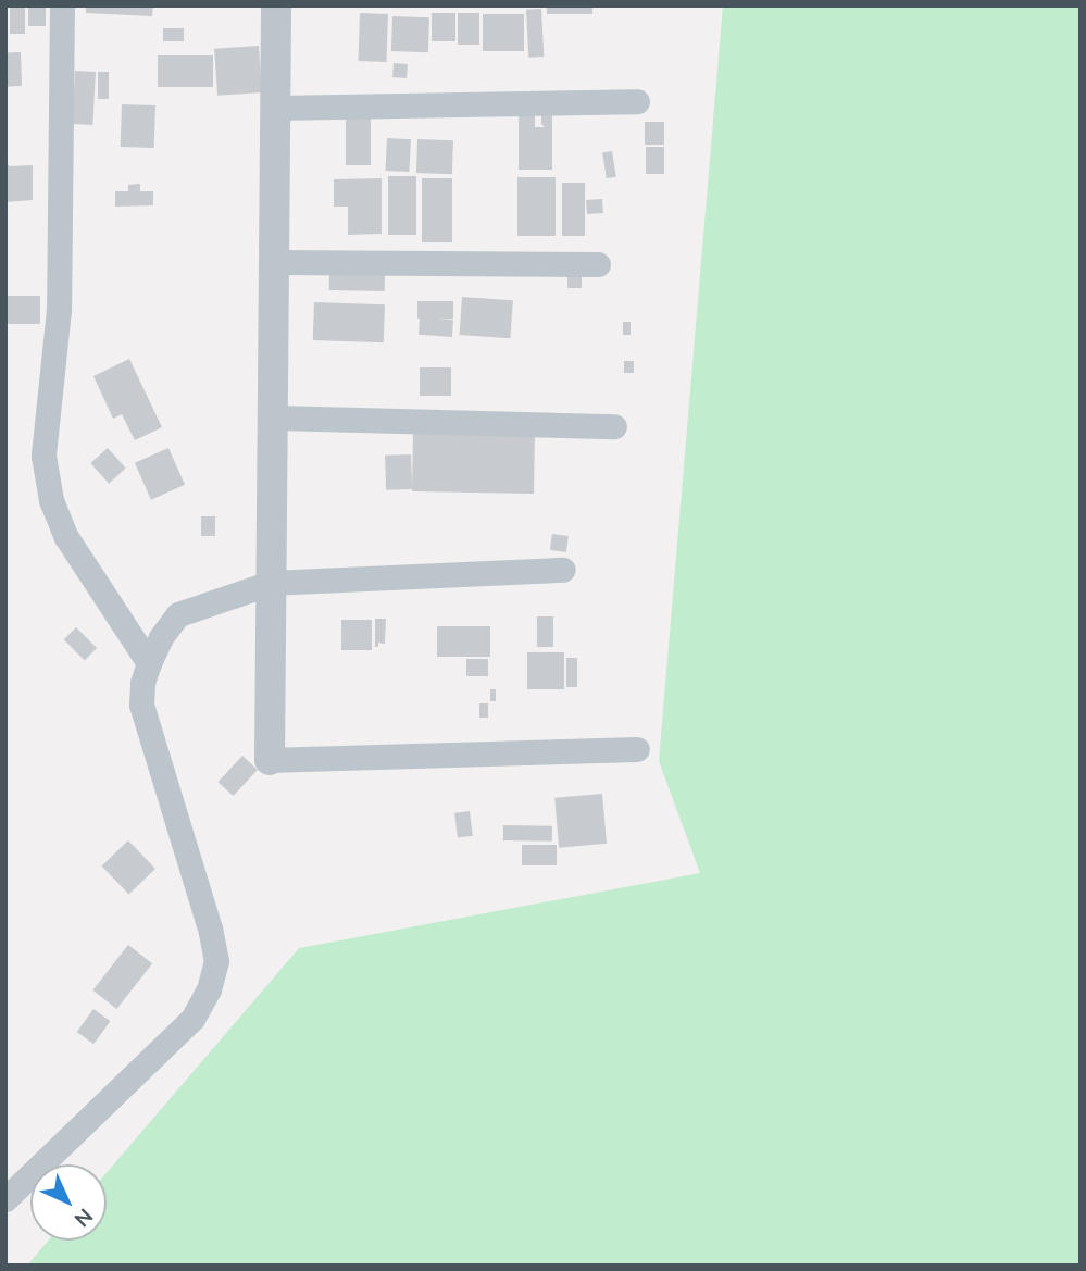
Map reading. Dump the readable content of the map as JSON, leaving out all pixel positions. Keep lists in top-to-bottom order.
{
  "north": "bottom right"
}
